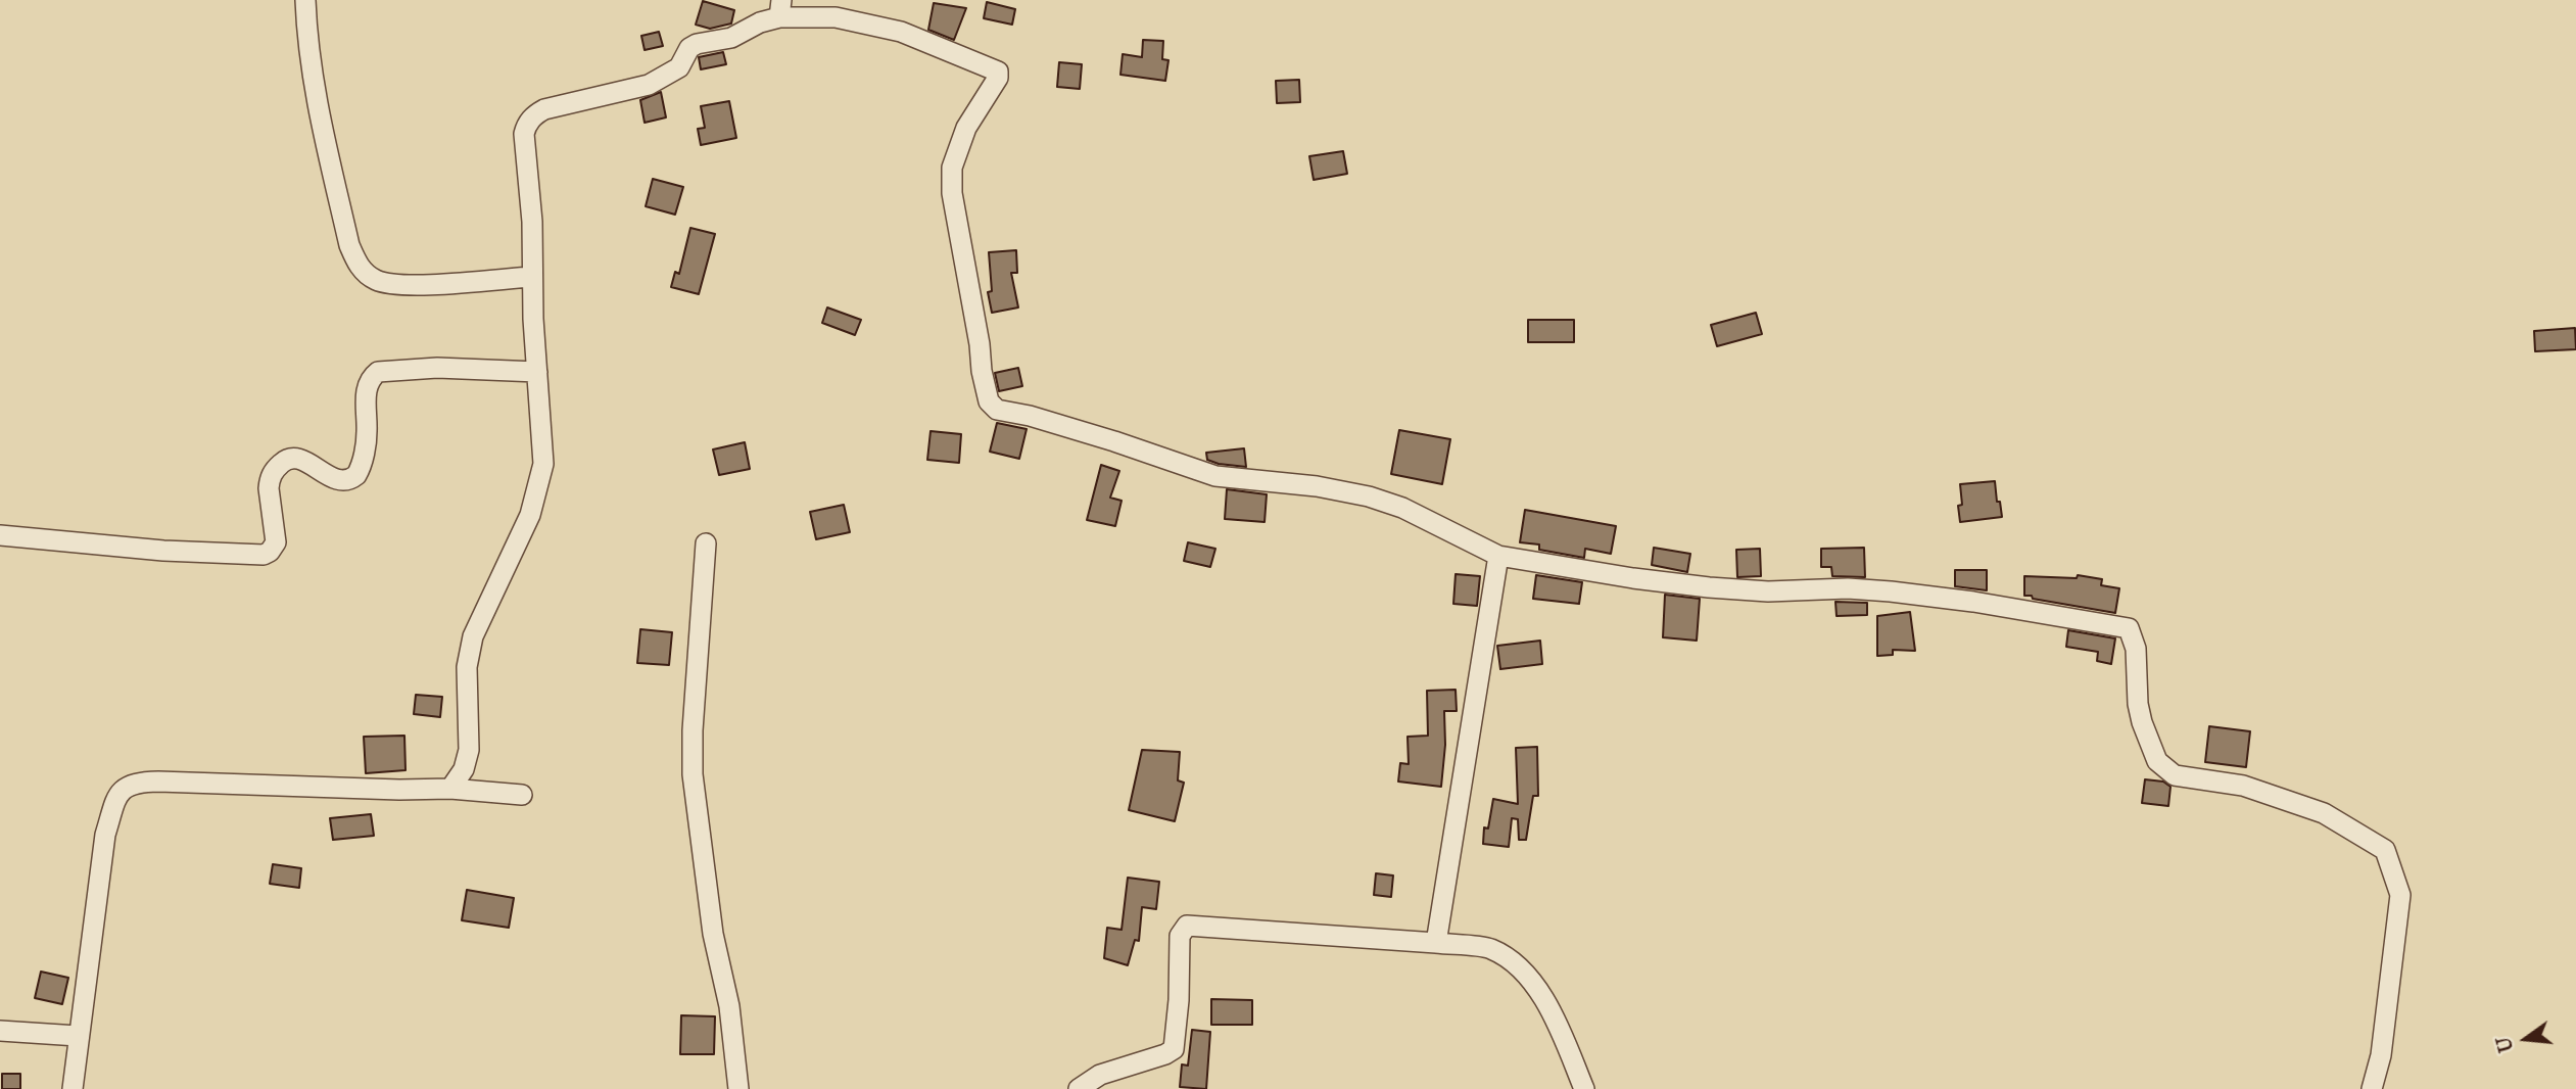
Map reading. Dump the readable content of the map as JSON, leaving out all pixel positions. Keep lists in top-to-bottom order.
{
  "north": "left"
}
